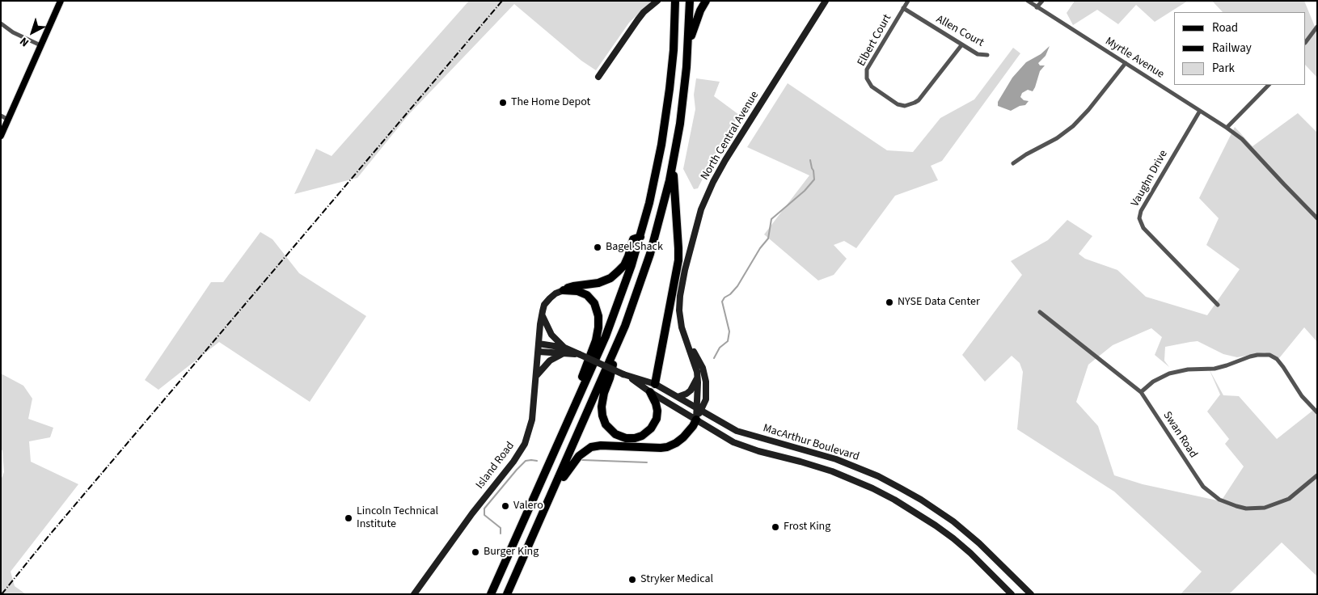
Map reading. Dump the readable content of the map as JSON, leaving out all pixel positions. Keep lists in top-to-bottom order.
{
  "streets": {
    "main road": ["North Central Avenue", "MacArthur Boulevard", "Island Road"],
    "street": [
      "Allen Court",
      "Elbert Court",
      "Myrtle Avenue",
      "Vaughn Drive",
      "Swan Road"
    ]
  },
  "crossings": [
    ["Allen Court", "Elbert Court"],
    ["Myrtle Avenue", "Vaughn Drive"],
    ["North Central Avenue", "MacArthur Boulevard"],
    ["MacArthur Boulevard", "Island Road"]
  ],
  "places": [
    "The Home Depot",
    "Bagel Shack",
    "NYSE Data Center",
    "Valero",
    "Lincoln Technical Institute",
    "Frost King",
    "Burger King",
    "Stryker Medical"
  ],
  "legend": ["Road", "Railway", "Park"],
  "north": "bottom left"
}
